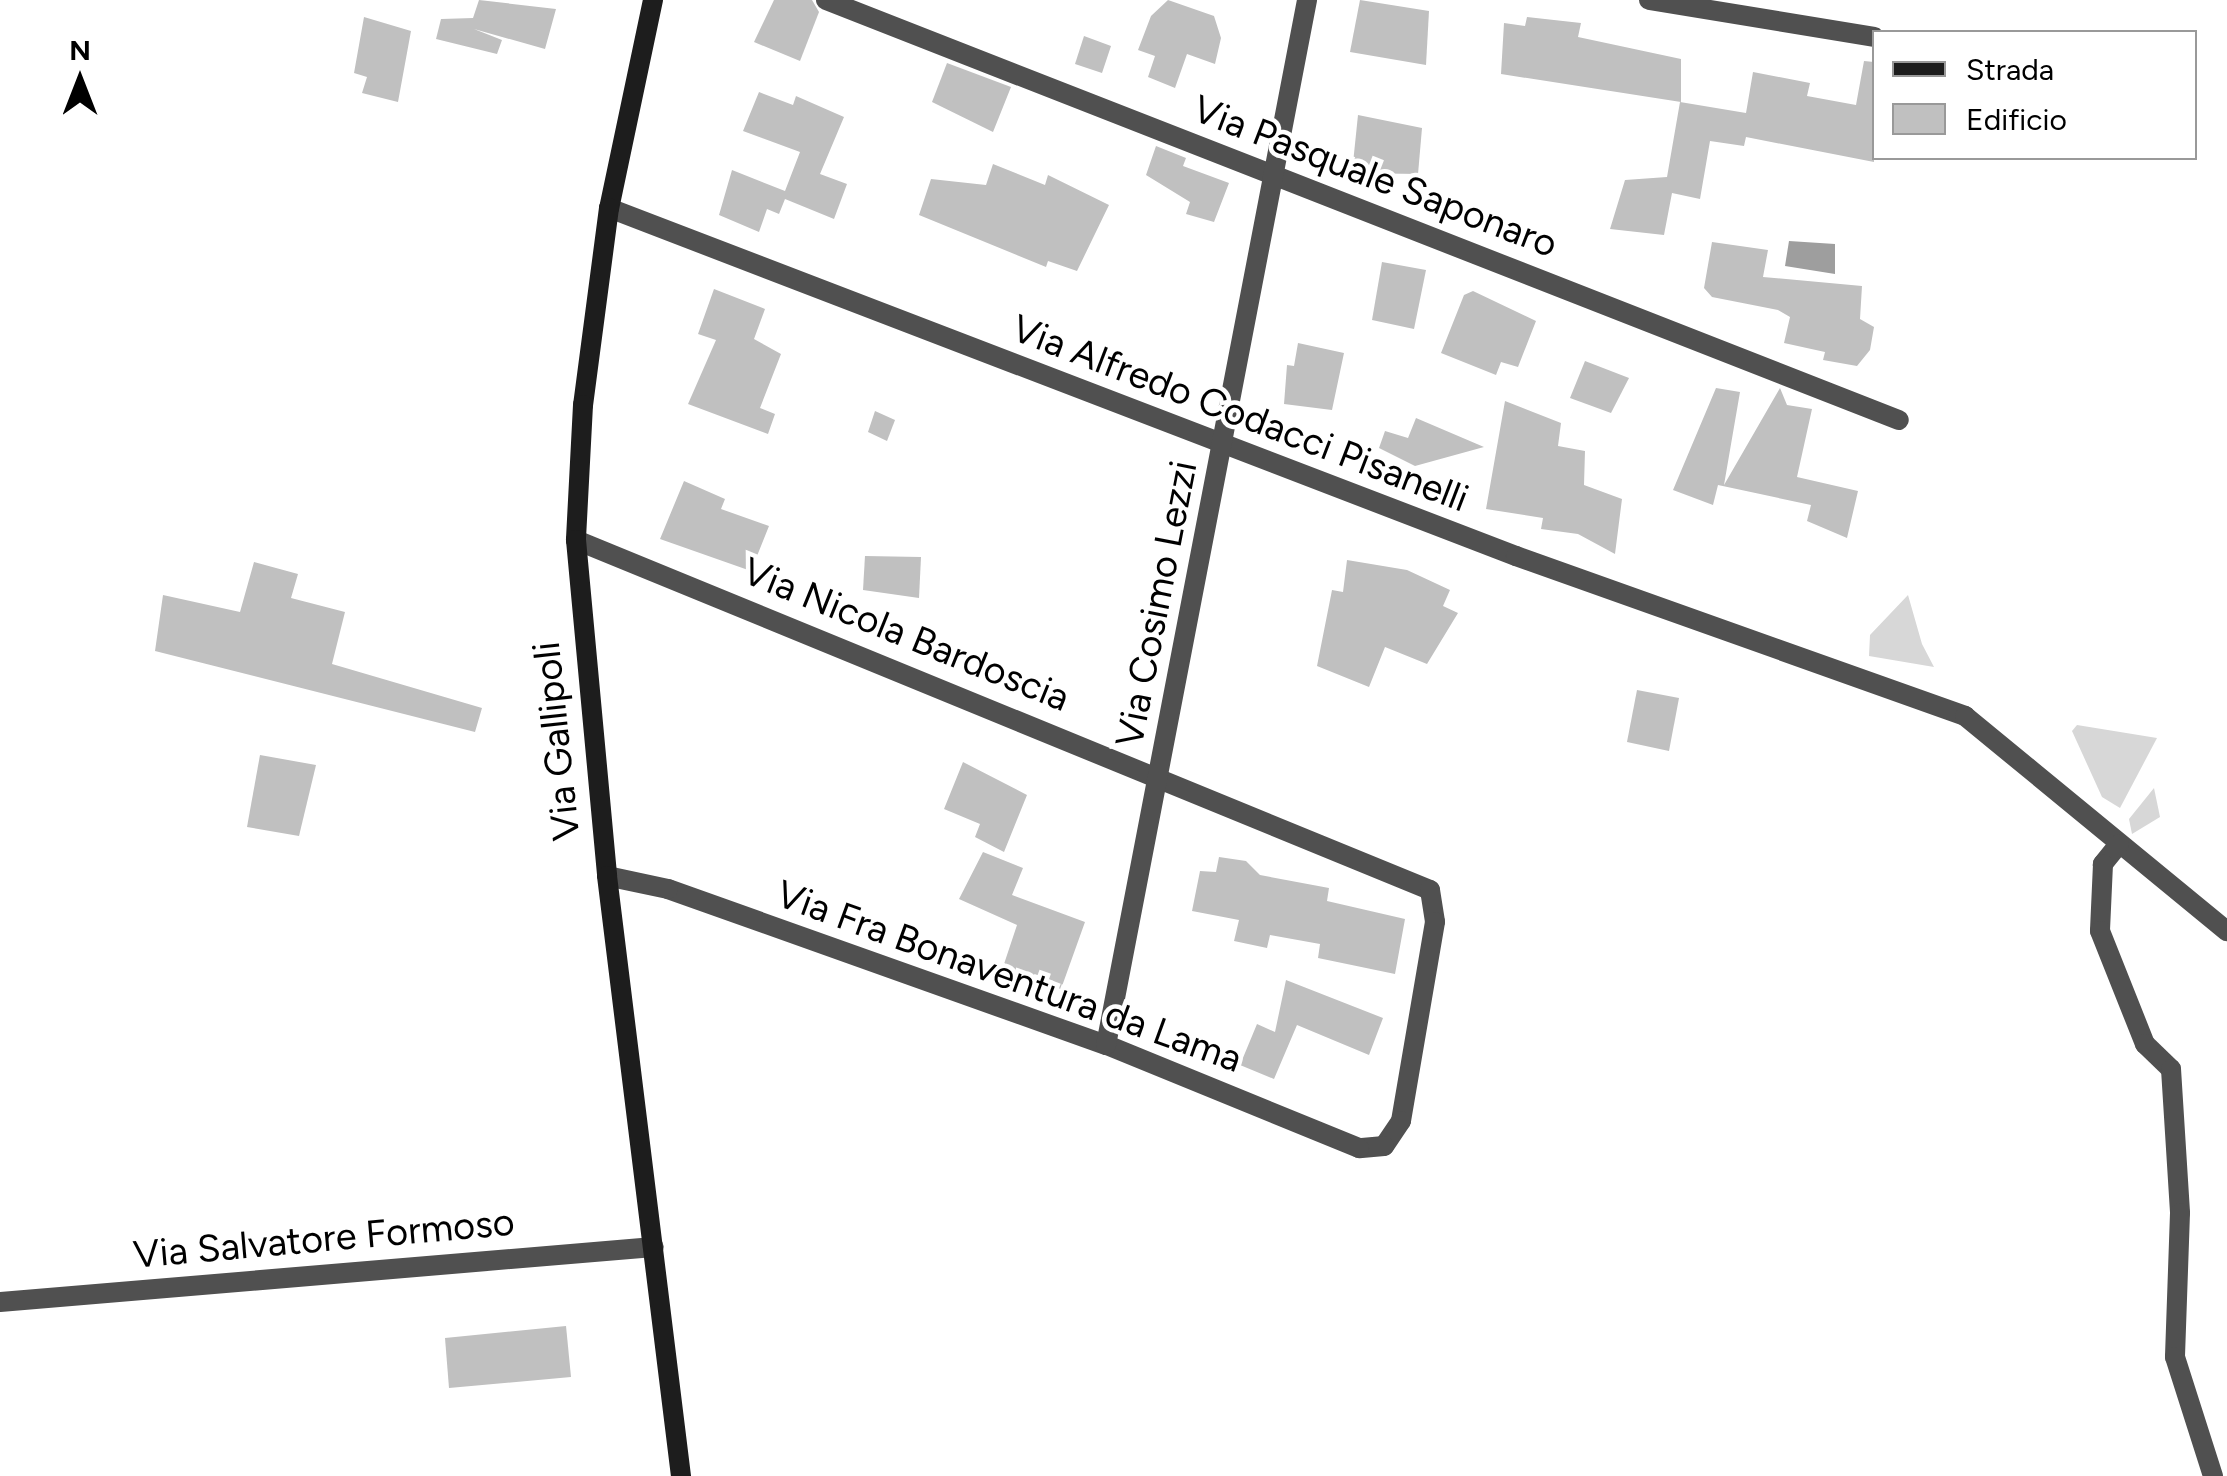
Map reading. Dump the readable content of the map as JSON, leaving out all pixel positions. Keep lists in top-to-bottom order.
{
  "streets": {
    "main road": ["Via Gallipoli"],
    "street": [
      "Via Pasquale Saponaro",
      "Via Alfredo Codacci Pisanelli",
      "Via Cosimo Lezzi",
      "Via Nicola Bardoscia",
      "Via Fra Bonaventura da Lama",
      "Via Salvatore Formoso"
    ]
  },
  "crossings": [
    ["Via Pasquale Saponaro", "Via Cosimo Lezzi"],
    ["Via Alfredo Codacci Pisanelli", "Via Cosimo Lezzi"],
    ["Via Alfredo Codacci Pisanelli", "Via Gallipoli"],
    ["Via Cosimo Lezzi", "Via Nicola Bardoscia"],
    ["Via Cosimo Lezzi", "Via Fra Bonaventura da Lama"],
    ["Via Nicola Bardoscia", "Via Gallipoli"],
    ["Via Nicola Bardoscia", "Via Fra Bonaventura da Lama"],
    ["Via Gallipoli", "Via Fra Bonaventura da Lama"],
    ["Via Gallipoli", "Via Salvatore Formoso"]
  ],
  "legend": ["Strada", "Edificio"],
  "north": "top"
}
